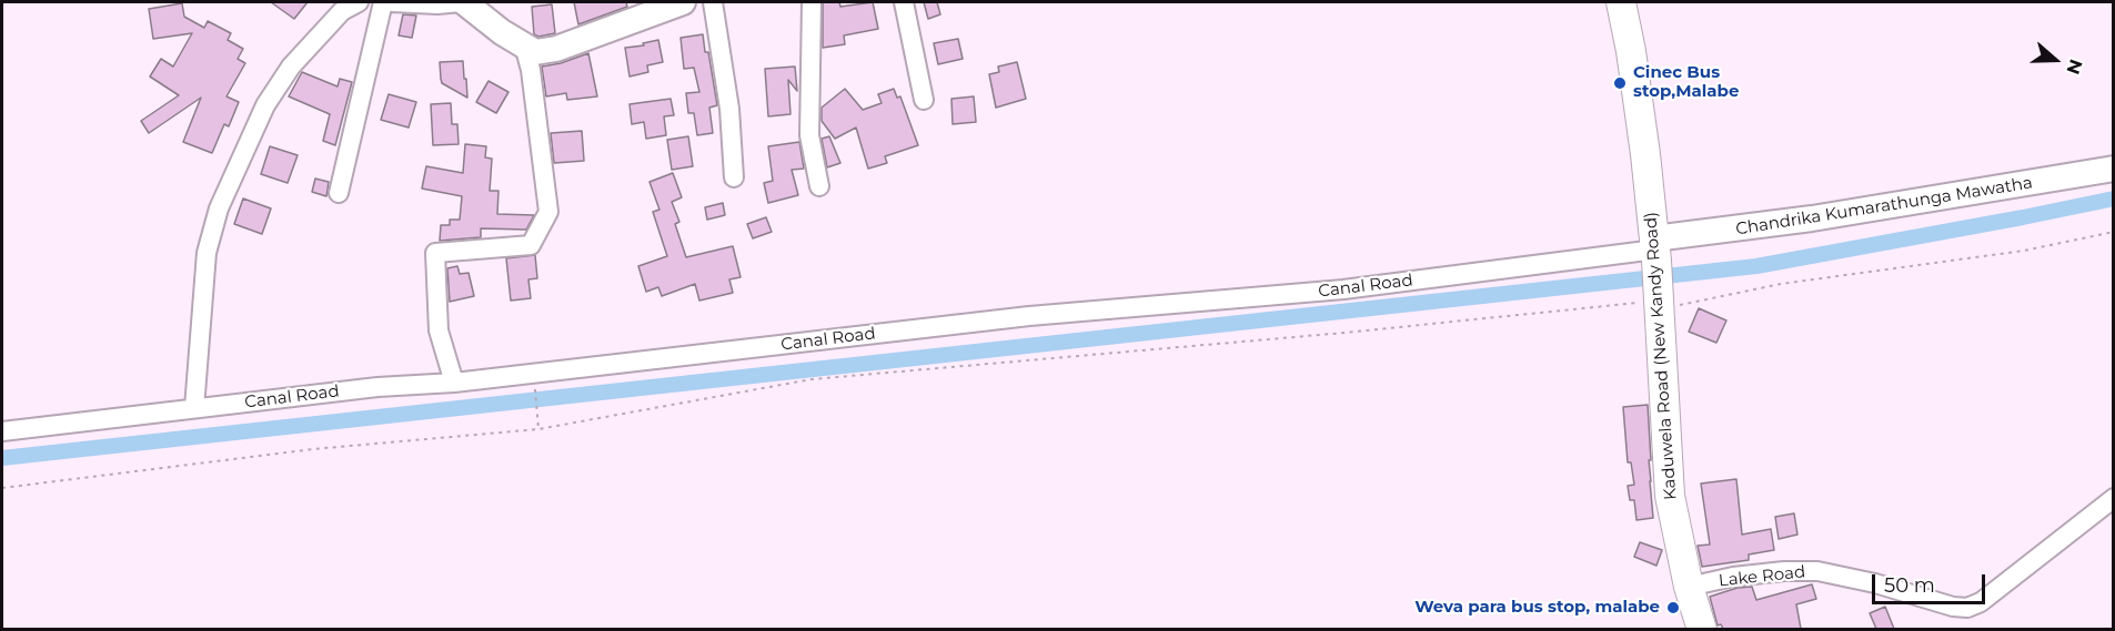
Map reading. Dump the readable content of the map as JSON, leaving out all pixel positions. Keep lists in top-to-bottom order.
{
  "streets": {
    "main road": ["Chandrika Kumarathunga Mawatha", "Kaduwela Road (New Kandy Road)"],
    "street": ["Canal Road", "Lake Road"]
  },
  "crossings": [
    ["Chandrika Kumarathunga Mawatha", "Canal Road"],
    ["Chandrika Kumarathunga Mawatha", "Kaduwela Road (New Kandy Road)"],
    ["Canal Road", "Kaduwela Road (New Kandy Road)"],
    ["Kaduwela Road (New Kandy Road)", "Lake Road"]
  ],
  "places": ["Cinec Bus stop,Malabe", "Weva para bus stop, malabe"],
  "scale_bar": "50 m",
  "north": "right"
}
